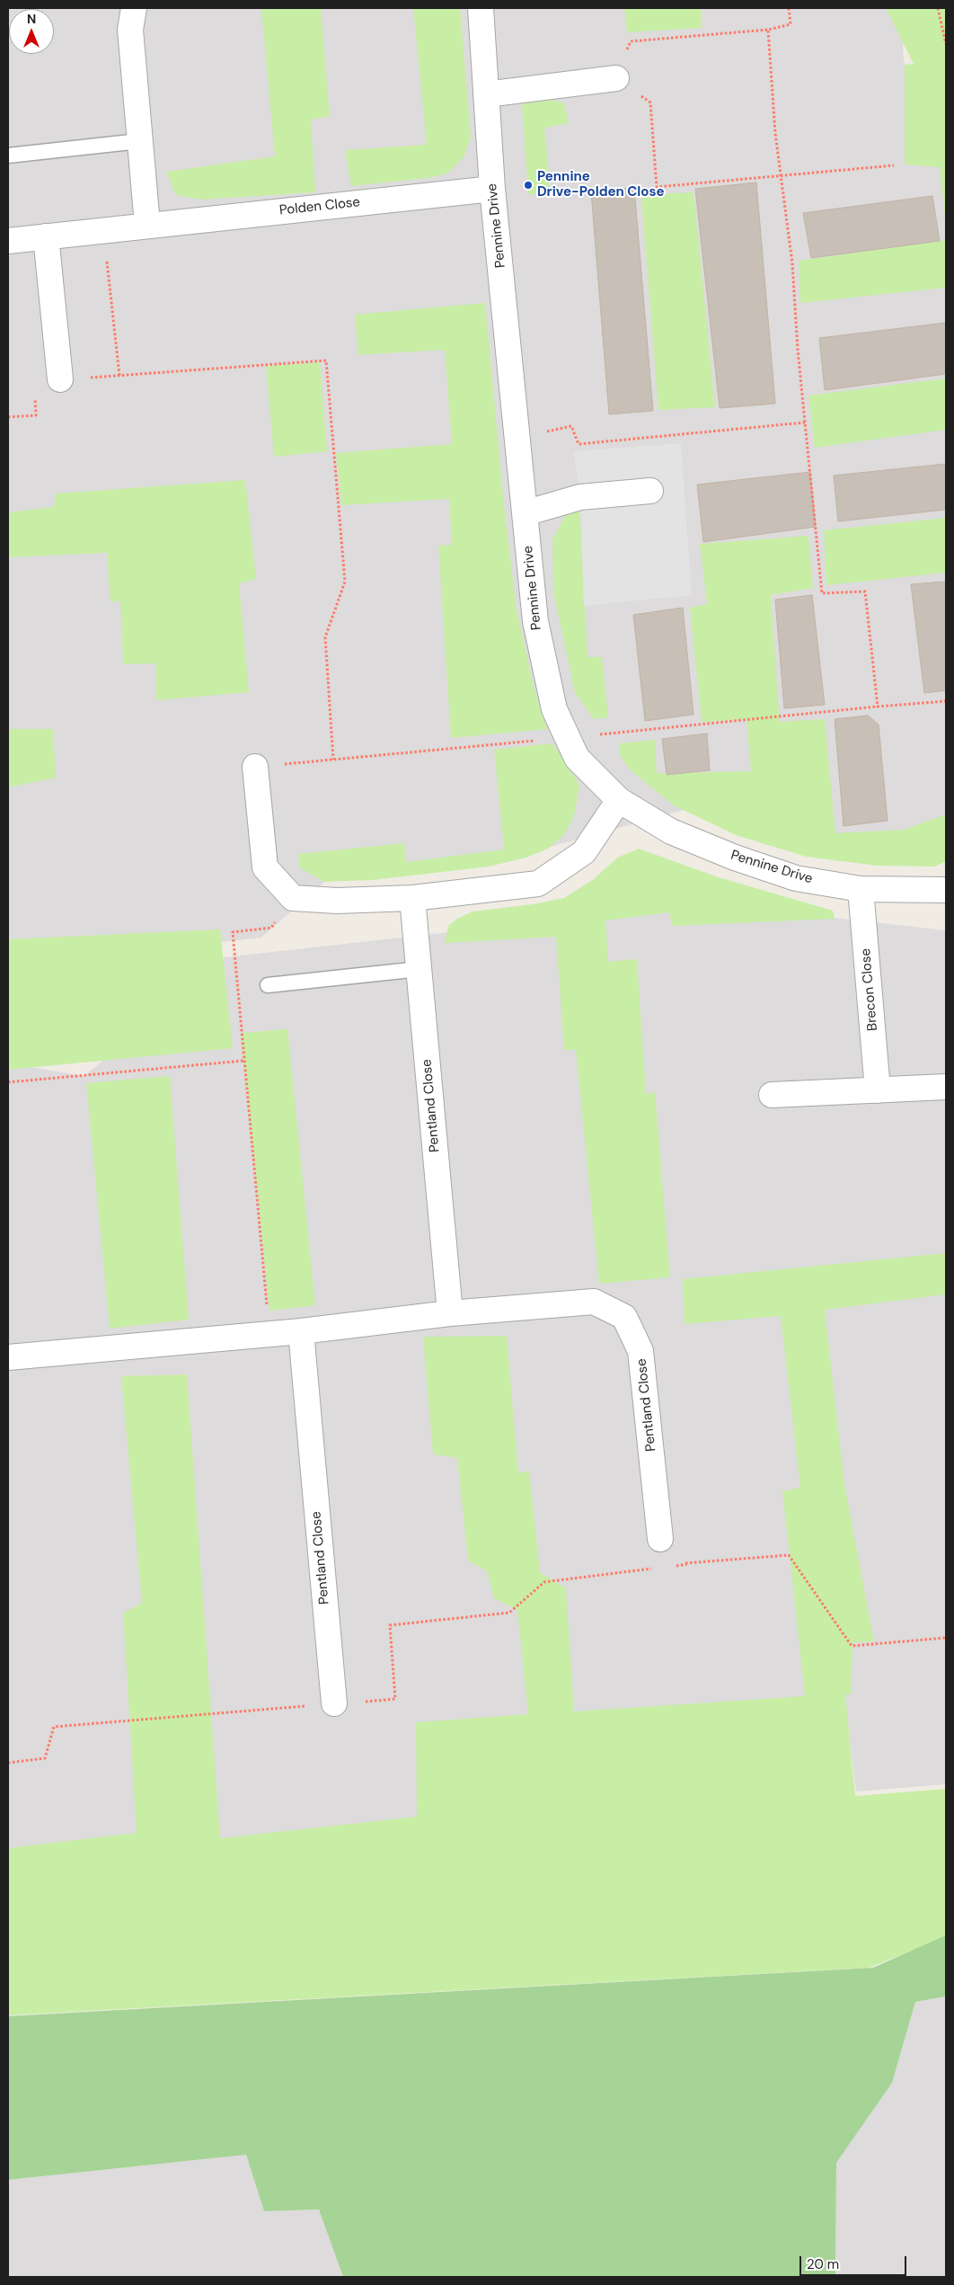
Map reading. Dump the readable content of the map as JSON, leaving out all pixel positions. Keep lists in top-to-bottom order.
{
  "streets": {
    "street": [
      "Polden Close",
      "Pennine Drive",
      "Brecon Close",
      "Pentland Close"
    ]
  },
  "crossings": [
    ["Polden Close", "Pennine Drive"],
    ["Pennine Drive", "Brecon Close"]
  ],
  "places": ["Pennine Drive-Polden Close"],
  "scale_bar": "20 m",
  "north": "top"
}
